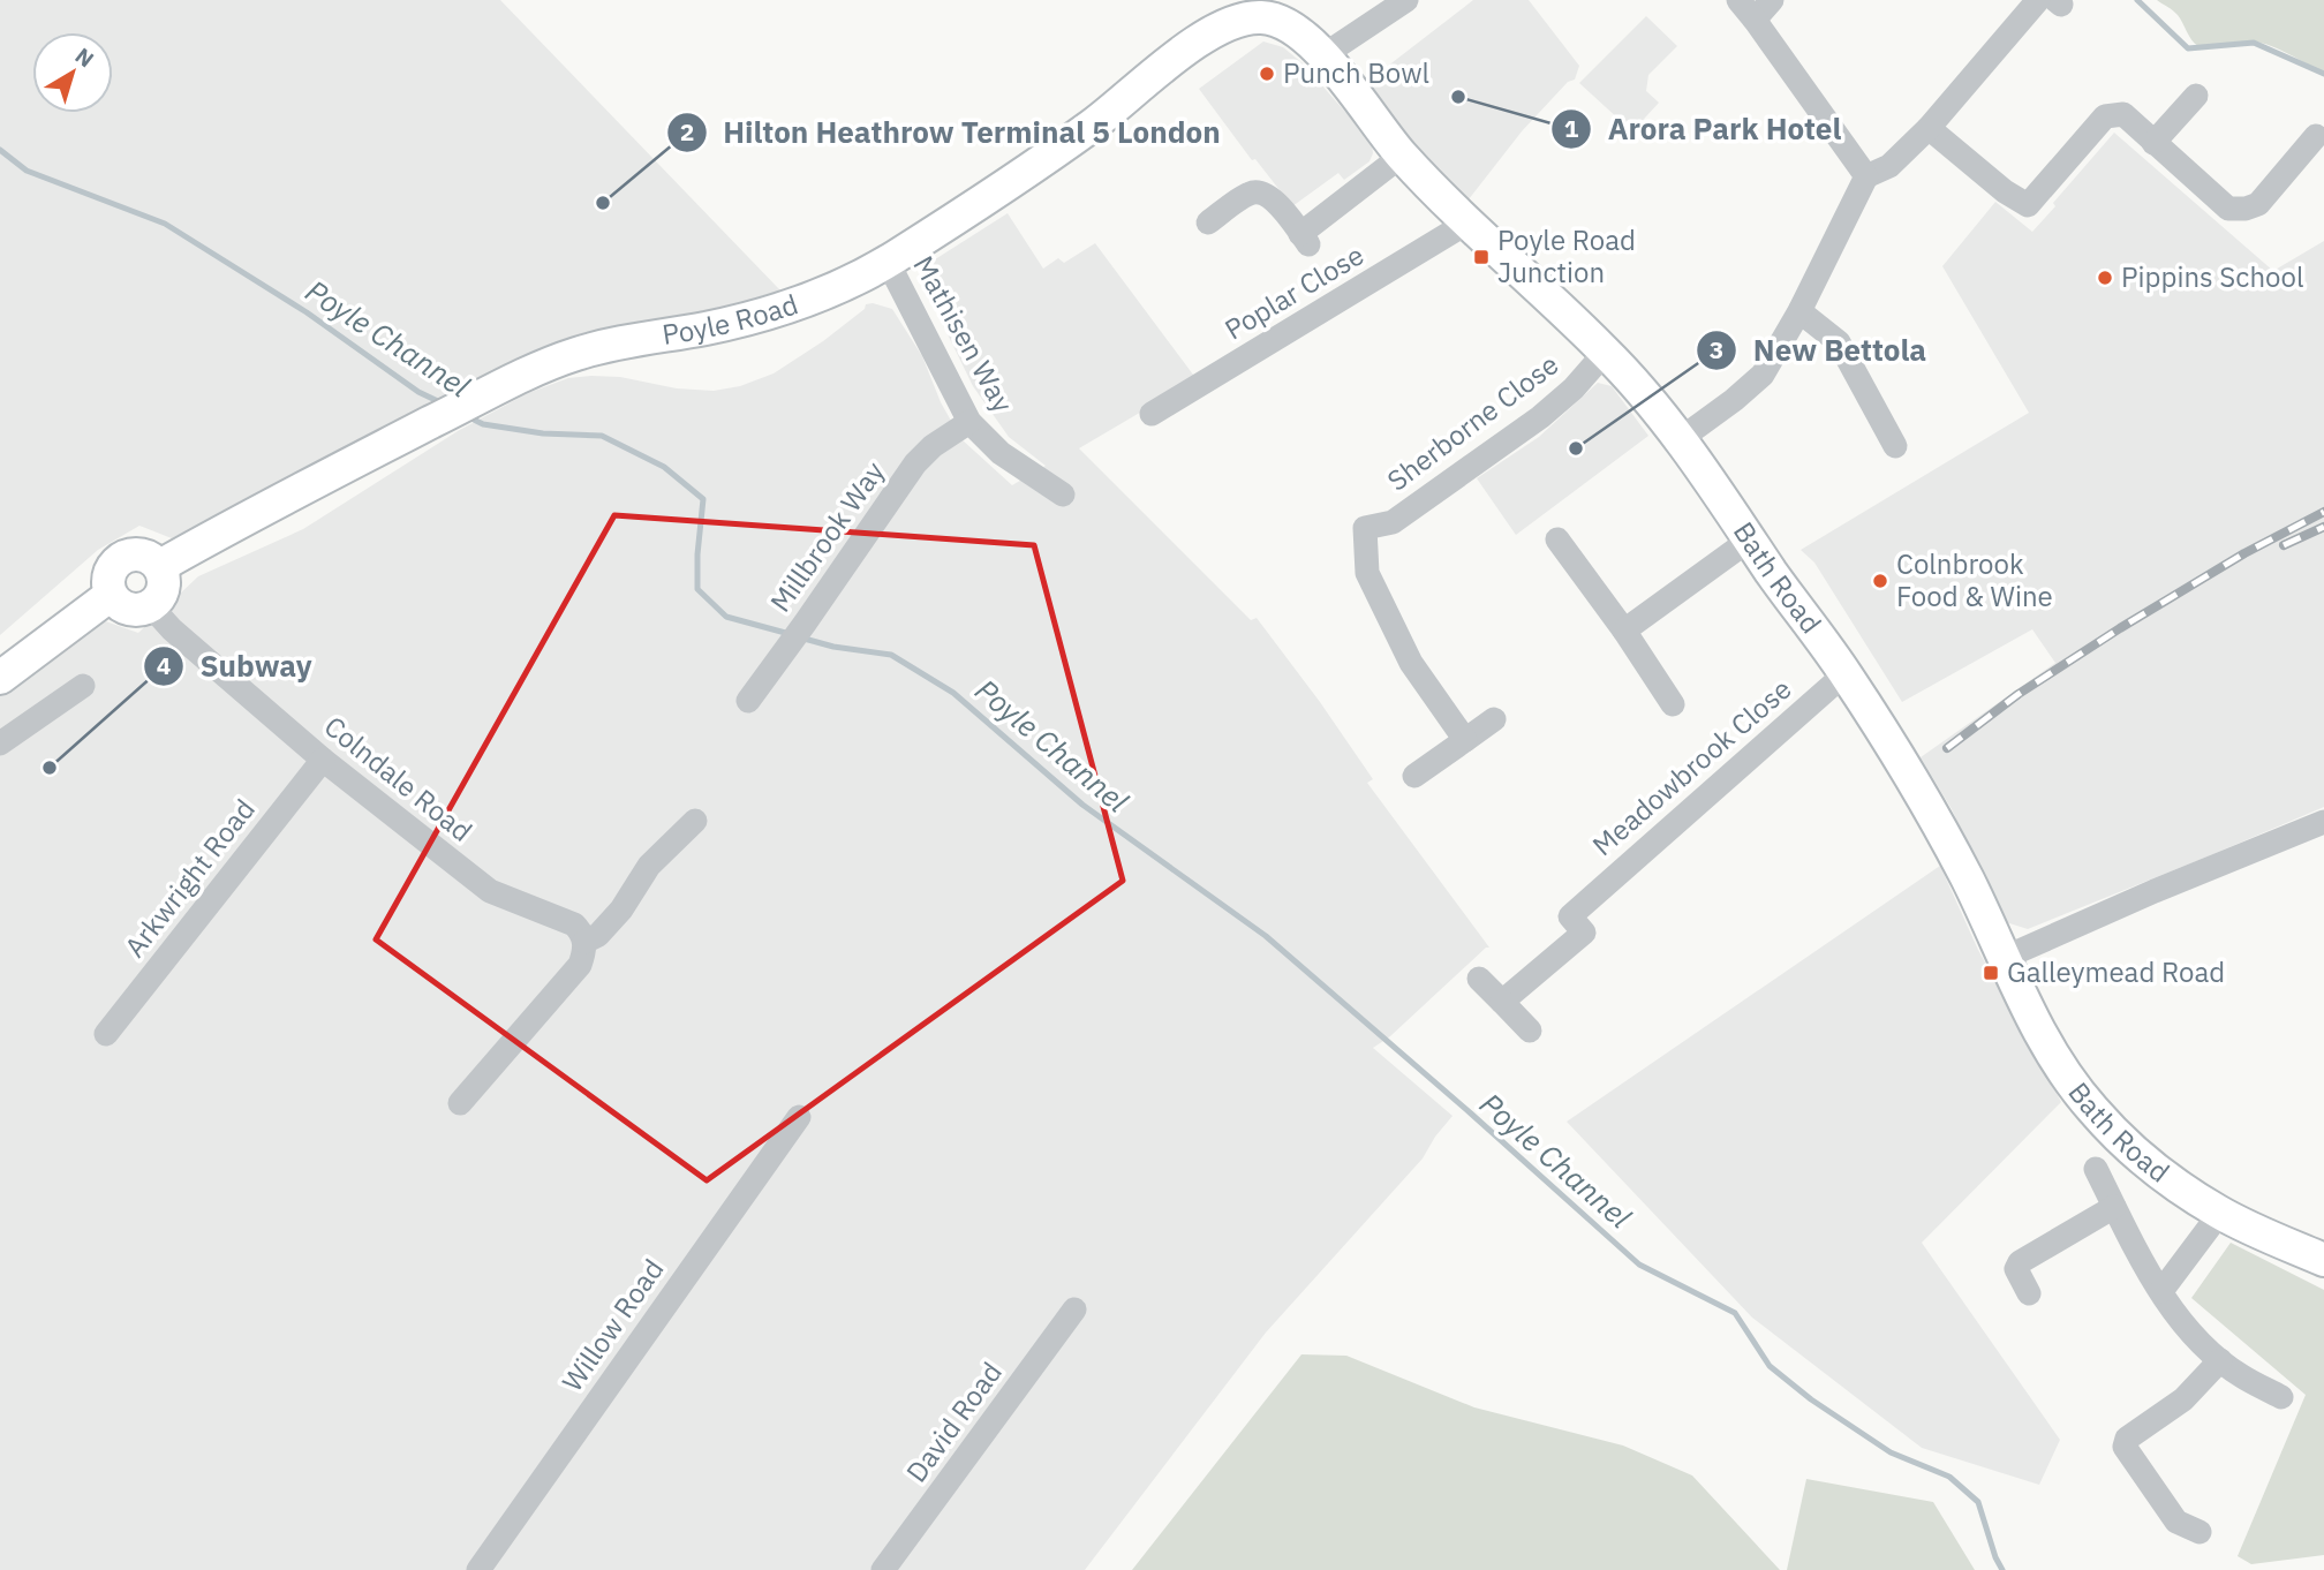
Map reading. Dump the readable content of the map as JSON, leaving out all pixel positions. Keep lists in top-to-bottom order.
{
  "streets": {
    "street": [
      "Poplar Close",
      "Poyle Road",
      "Mathisen Way",
      "Sherborne Close",
      "Millbrook Way",
      "Bath Road",
      "Meadowbrook Close",
      "Colndale Road",
      "Arkwright Road",
      "Willow Road",
      "David Road"
    ]
  },
  "crossings": [
    ["Poplar Close", "Bath Road"],
    ["Poyle Road", "Mathisen Way"],
    ["Poyle Road", "Bath Road"],
    ["Poyle Road", "Colndale Road"],
    ["Mathisen Way", "Millbrook Way"],
    ["Sherborne Close", "Bath Road"],
    ["Bath Road", "Meadowbrook Close"],
    ["Colndale Road", "Arkwright Road"]
  ],
  "water": ["Poyle Channel"],
  "places": {
    "other": [
      "Punch Bowl",
      "Arora Park Hotel",
      "Hilton Heathrow Terminal 5 London",
      "Pippins School",
      "New Bettola",
      "Colnbrook Food & Wine",
      "Subway"
    ],
    "transit": ["Poyle Road Junction", "Galleymead Road"]
  },
  "north": "top right"
}
